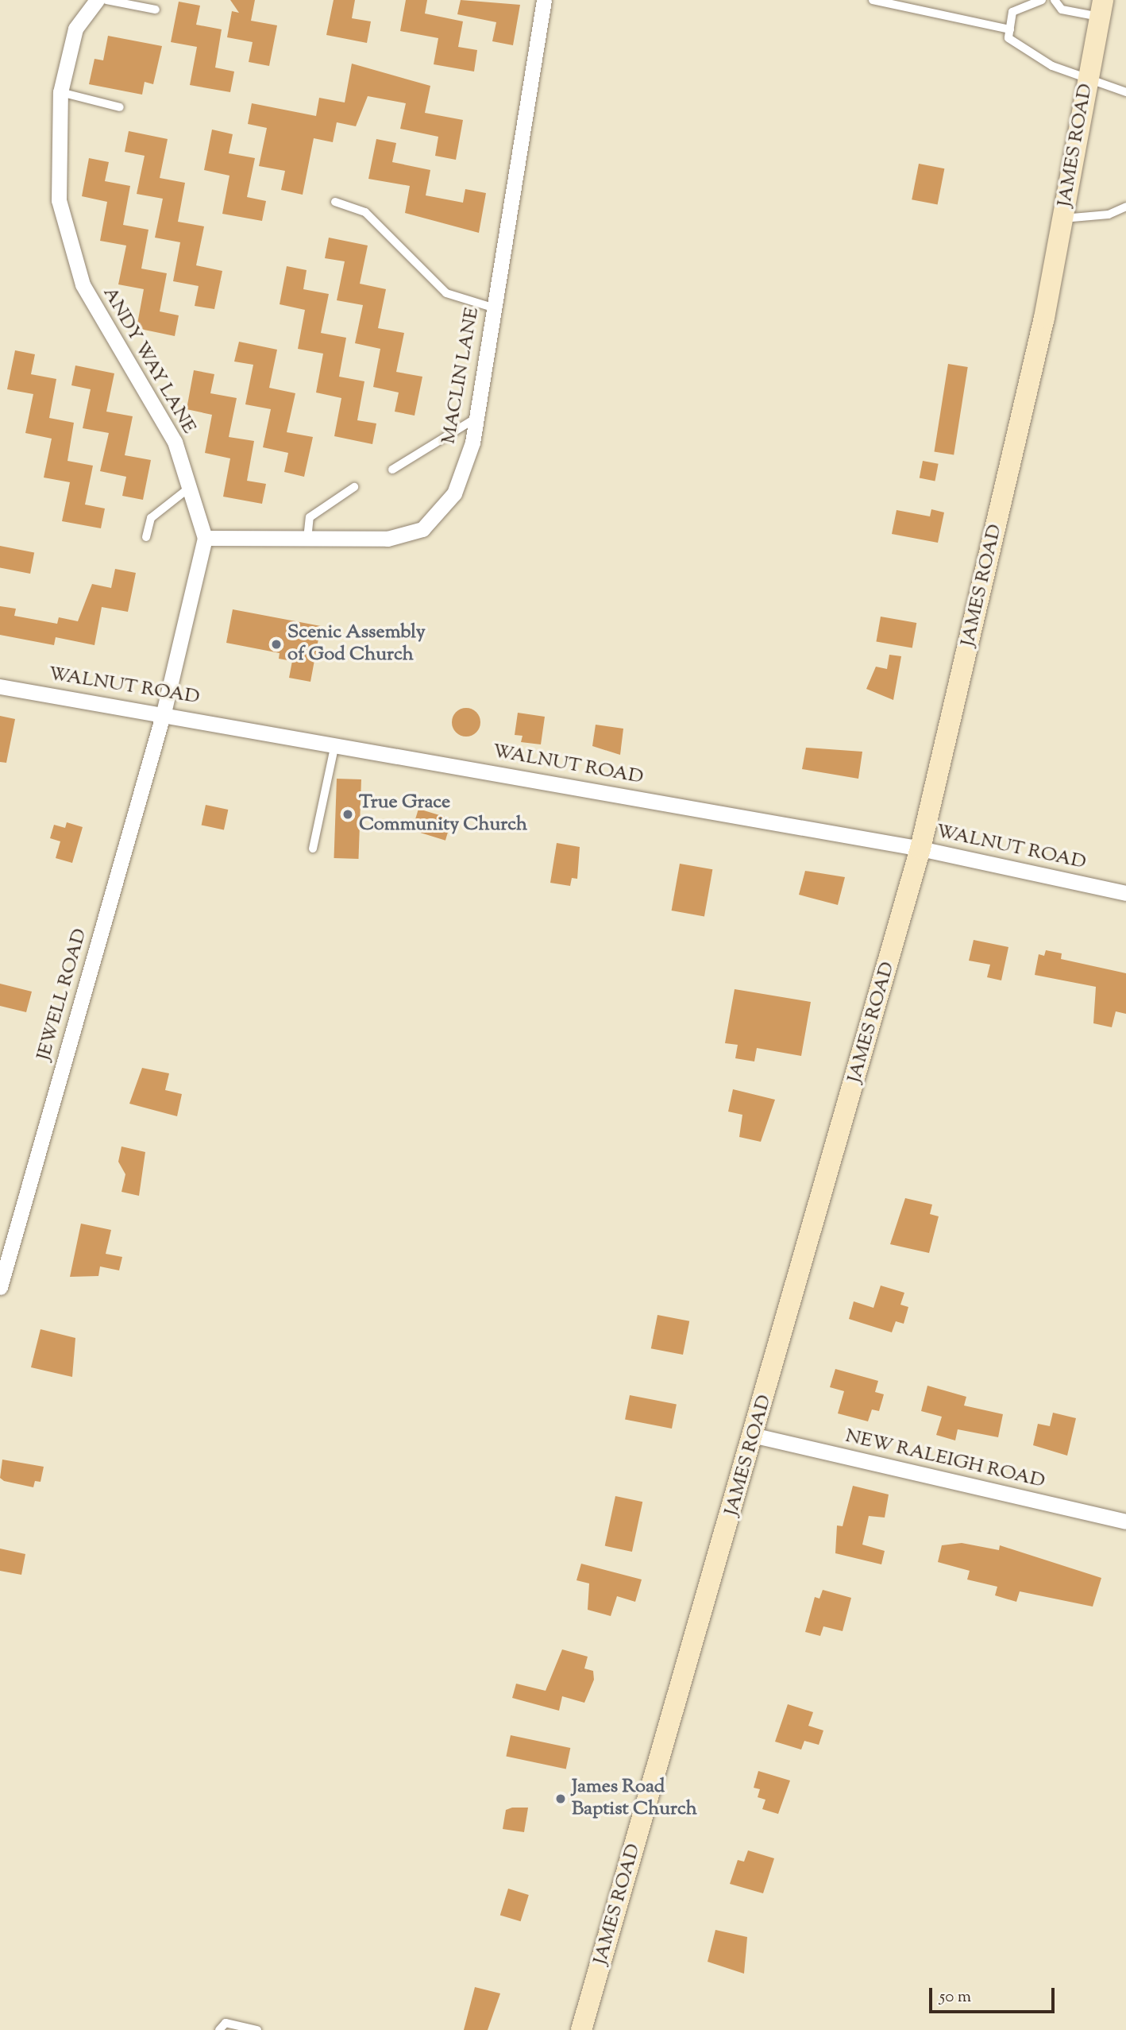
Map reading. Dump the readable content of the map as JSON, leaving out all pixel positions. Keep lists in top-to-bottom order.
{
  "streets": {
    "main road": ["JAMES ROAD"],
    "street": [
      "ANDY WAY LANE",
      "MACLIN LANE",
      "WALNUT ROAD",
      "JEWELL ROAD",
      "NEW RALEIGH ROAD"
    ]
  },
  "crossings": [
    ["JAMES ROAD", "WALNUT ROAD"],
    ["JAMES ROAD", "NEW RALEIGH ROAD"],
    ["ANDY WAY LANE", "MACLIN LANE"],
    ["WALNUT ROAD", "JEWELL ROAD"]
  ],
  "places": ["Scenic Assembly of God Church", "True Grace Community Church", "James Road Baptist Church"],
  "scale_bar": "50 m"
}
